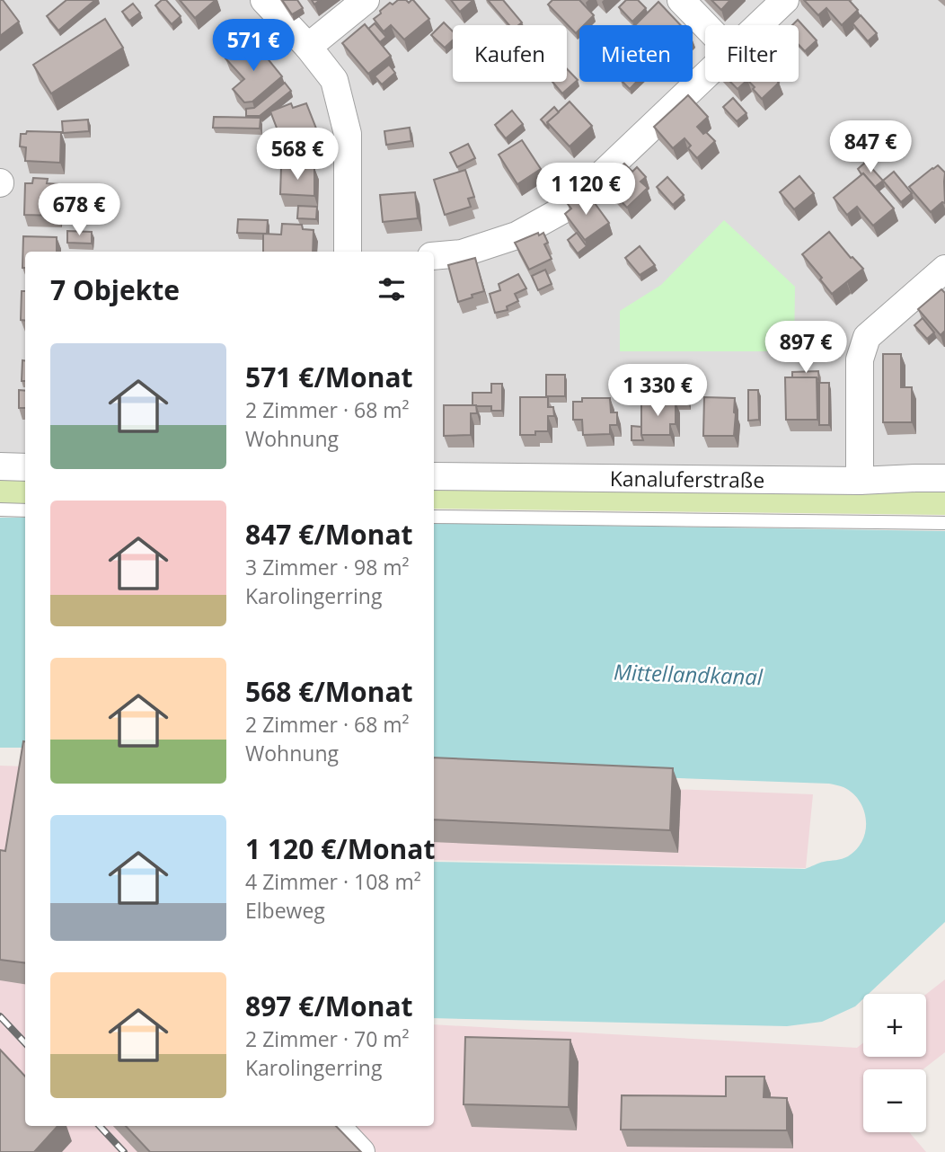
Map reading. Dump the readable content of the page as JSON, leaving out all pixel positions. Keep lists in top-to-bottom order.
{
  "streets": {
    "street": ["Kanaluferstraße"]
  },
  "water": ["Mittellandkanal"],
  "page": {
    "price": [
      "571 €",
      "847 €",
      "568 €",
      "1 120 €",
      "678 €",
      "897 €",
      "1 330 €"
    ],
    "chip": ["Kaufen", "Mieten", "Filter"],
    "heading": "7 Objekte",
    "list": [
      {
        "name": "571 €/Monat",
        "note": "2 Zimmer · 68 m² · Wohnung"
      },
      {
        "name": "847 €/Monat",
        "note": "3 Zimmer · 98 m² · Karolingerring"
      },
      {
        "name": "568 €/Monat",
        "note": "2 Zimmer · 68 m² · Wohnung"
      },
      {
        "name": "1 120 €/Monat",
        "note": "4 Zimmer · 108 m² · Elbeweg"
      },
      {
        "name": "897 €/Monat",
        "note": "2 Zimmer · 70 m² · Karolingerring"
      }
    ],
    "map_buttons": ["+", "−"]
  }
}
